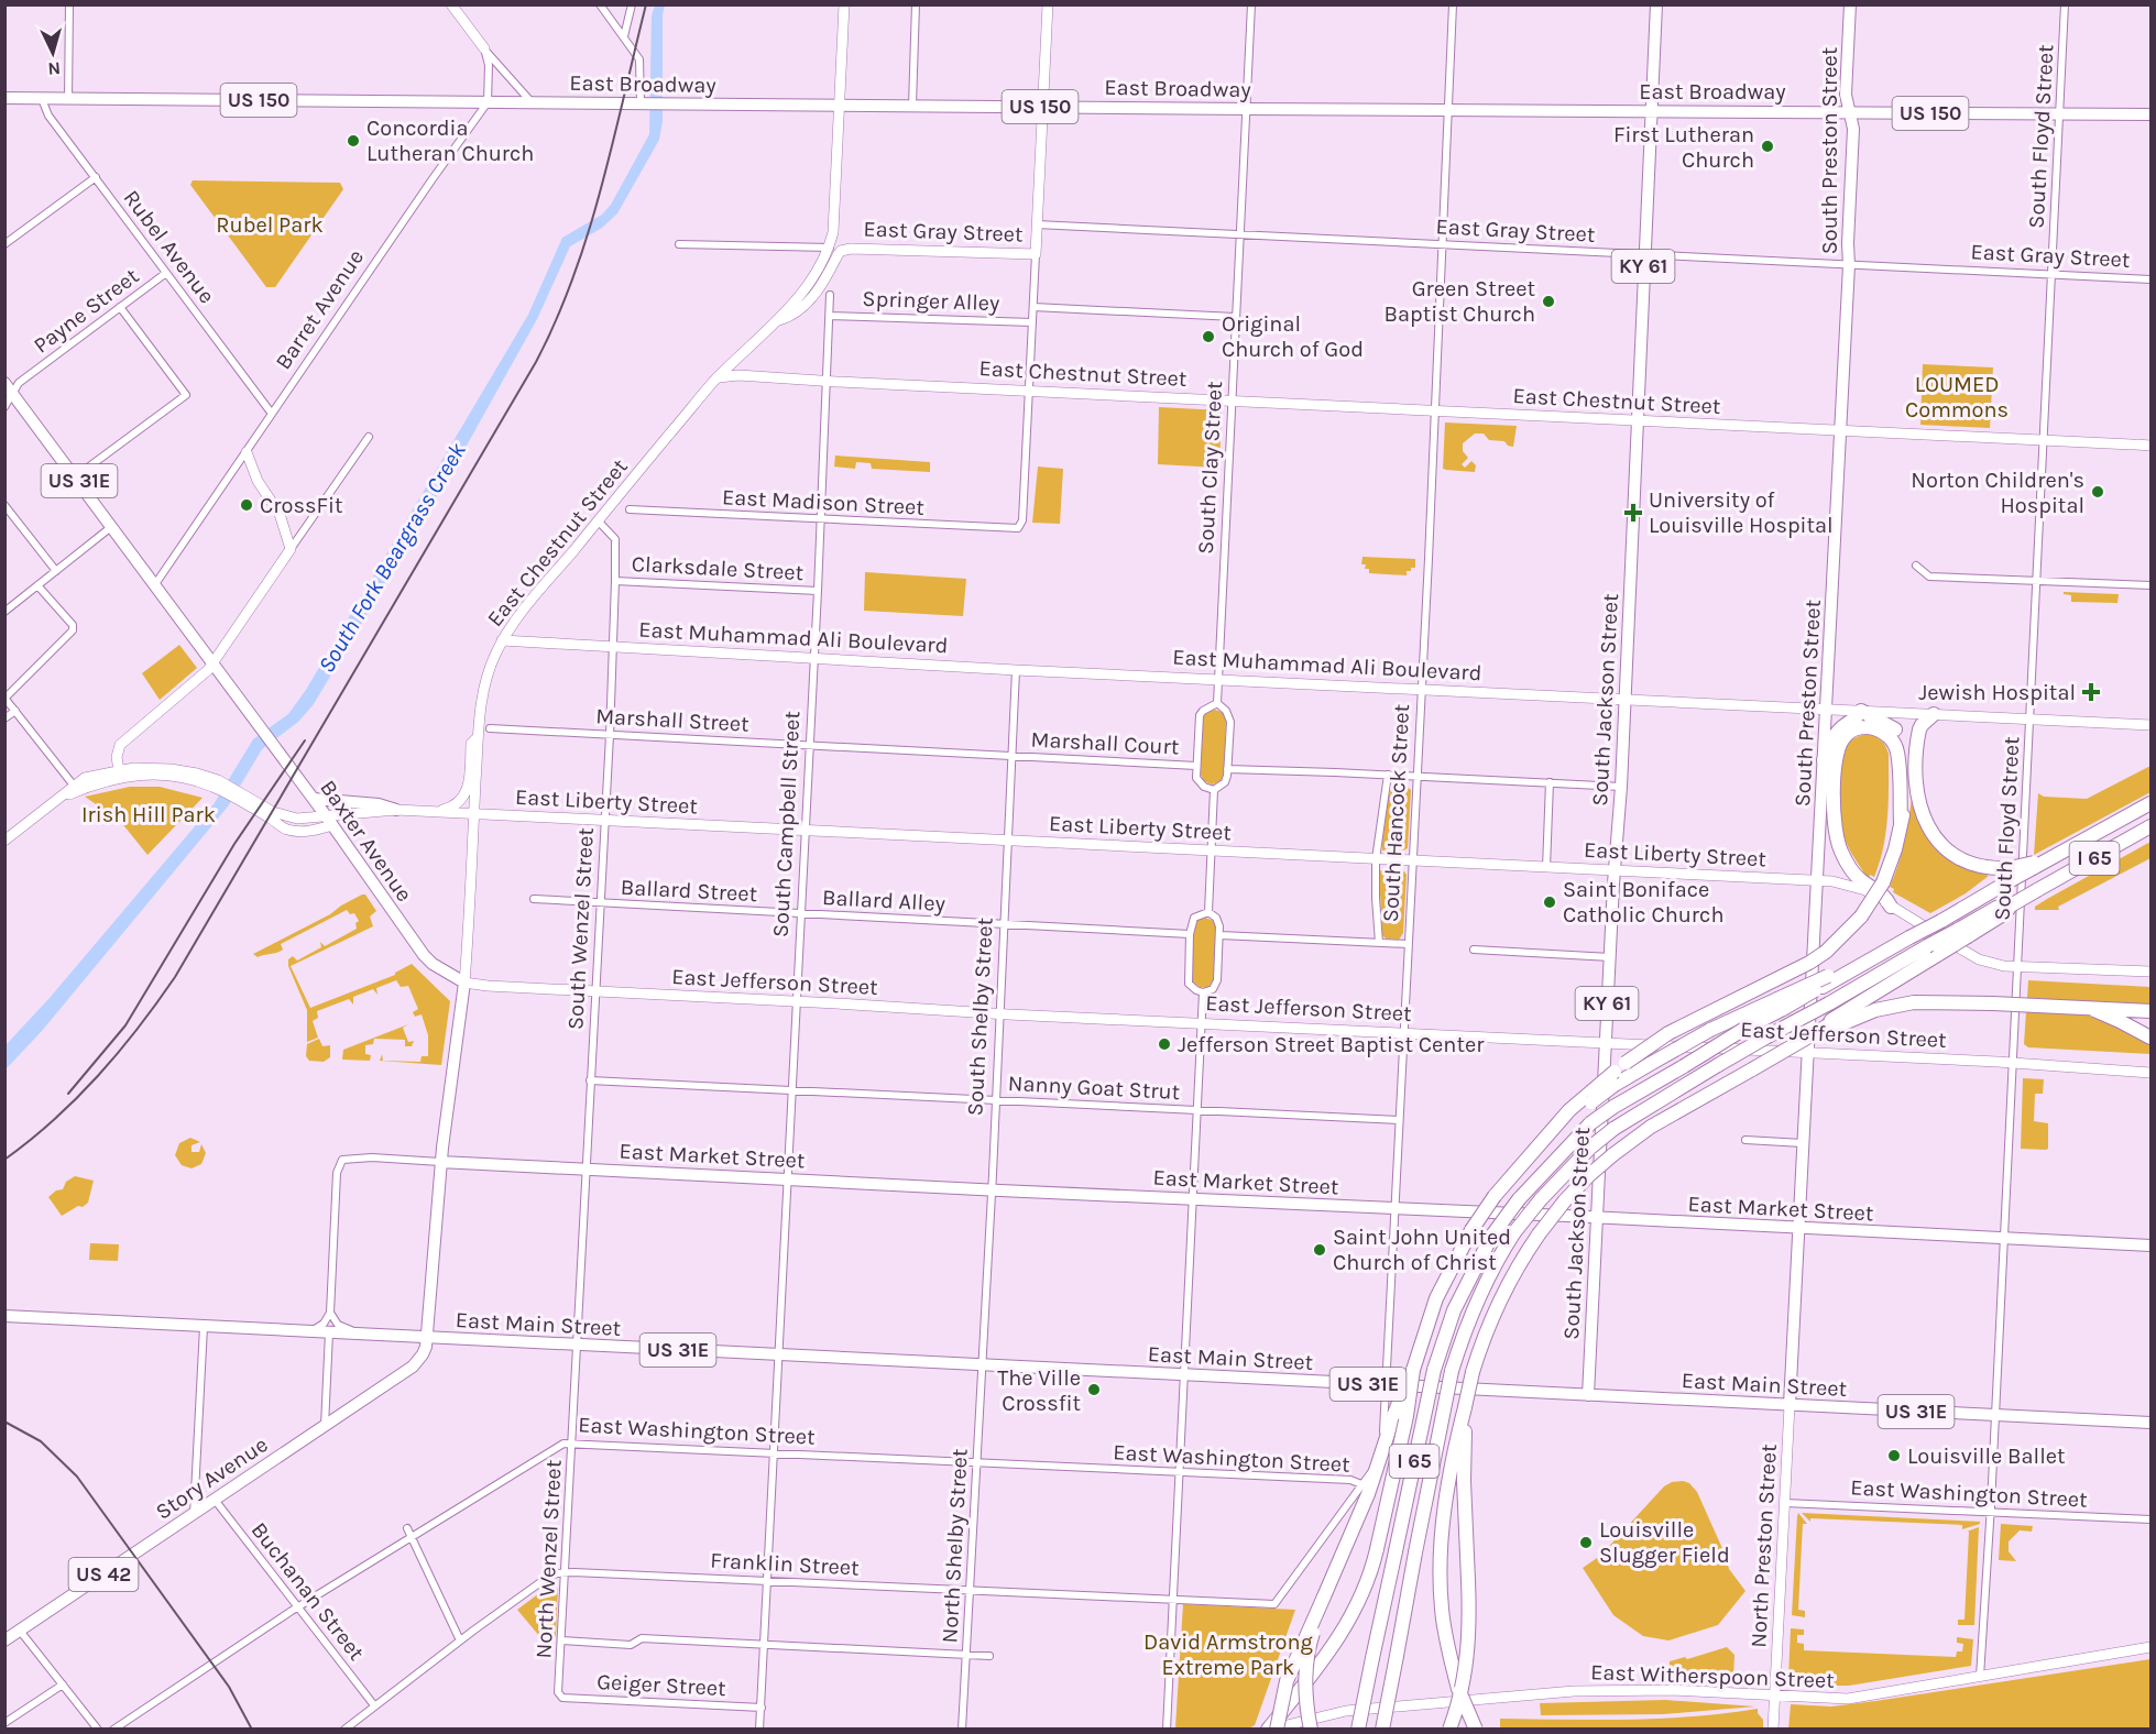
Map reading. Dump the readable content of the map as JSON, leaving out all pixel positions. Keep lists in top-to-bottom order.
{
  "streets": {
    "highway": ["I 65"],
    "main road": [
      "East Broadway",
      "US 150",
      "South Preston Street",
      "KY 61",
      "US 31E",
      "South Jackson Street",
      "Baxter Avenue",
      "East Market Street",
      "East Main Street",
      "Story Avenue",
      "US 42"
    ],
    "street": [
      "South Floyd Street",
      "East Gray Street",
      "Rubel Avenue",
      "Springer Alley",
      "Barret Avenue",
      "Payne Street",
      "East Chestnut Street",
      "South Clay Street",
      "East Madison Street",
      "Clarksdale Street",
      "East Muhammad Ali Boulevard",
      "Marshall Street",
      "Marshall Court",
      "East Liberty Street",
      "South Hancock Street",
      "South Campbell Street",
      "Ballard Street",
      "Ballard Alley",
      "South Wenzel Street",
      "East Jefferson Street",
      "South Shelby Street",
      "Nanny Goat Strut",
      "East Washington Street",
      "North Shelby Street",
      "North Preston Street",
      "North Wenzel Street",
      "Franklin Street",
      "Buchanan Street",
      "East Witherspoon Street",
      "Geiger Street"
    ]
  },
  "crossings": [
    ["East Broadway", "South Floyd Street"],
    ["East Broadway", "South Preston Street"],
    ["East Broadway", "Rubel Avenue"],
    ["East Broadway", "Barret Avenue"],
    ["East Broadway", "South Clay Street"],
    ["East Broadway", "South Jackson Street"],
    ["East Broadway", "South Hancock Street"],
    ["South Floyd Street", "East Gray Street"],
    ["South Floyd Street", "East Chestnut Street"],
    ["South Floyd Street", "East Muhammad Ali Boulevard"],
    ["South Floyd Street", "East Liberty Street"],
    ["South Floyd Street", "East Jefferson Street"],
    ["South Floyd Street", "East Market Street"],
    ["South Floyd Street", "East Main Street"],
    ["South Floyd Street", "East Washington Street"],
    ["South Floyd Street", "East Witherspoon Street"],
    ["South Preston Street", "East Gray Street"],
    ["South Preston Street", "East Chestnut Street"],
    ["South Preston Street", "East Muhammad Ali Boulevard"],
    ["South Preston Street", "East Liberty Street"],
    ["South Preston Street", "East Jefferson Street"],
    ["South Preston Street", "East Market Street"],
    ["South Preston Street", "East Main Street"],
    ["South Preston Street", "North Preston Street"],
    ["East Gray Street", "South Clay Street"],
    ["East Gray Street", "South Jackson Street"],
    ["East Gray Street", "South Hancock Street"],
    ["Rubel Avenue", "Barret Avenue"],
    ["Rubel Avenue", "Payne Street"],
    ["Springer Alley", "South Campbell Street"],
    ["Barret Avenue", "Baxter Avenue"],
    ["Payne Street", "Baxter Avenue"],
    ["East Chestnut Street", "South Clay Street"],
    ["East Chestnut Street", "East Madison Street"],
    ["East Chestnut Street", "East Muhammad Ali Boulevard"],
    ["East Chestnut Street", "South Jackson Street"],
    ["East Chestnut Street", "East Liberty Street"],
    ["East Chestnut Street", "South Hancock Street"],
    ["East Chestnut Street", "South Campbell Street"],
    ["East Chestnut Street", "Baxter Avenue"],
    ["East Chestnut Street", "South Wenzel Street"],
    ["East Chestnut Street", "East Jefferson Street"],
    ["South Clay Street", "East Muhammad Ali Boulevard"],
    ["East Madison Street", "South Campbell Street"],
    ["Clarksdale Street", "South Campbell Street"],
    ["Clarksdale Street", "South Wenzel Street"],
    ["East Muhammad Ali Boulevard", "South Jackson Street"],
    ["East Muhammad Ali Boulevard", "South Hancock Street"],
    ["East Muhammad Ali Boulevard", "South Campbell Street"],
    ["East Muhammad Ali Boulevard", "South Wenzel Street"],
    ["East Muhammad Ali Boulevard", "South Shelby Street"],
    ["South Jackson Street", "East Liberty Street"],
    ["South Jackson Street", "East Jefferson Street"],
    ["South Jackson Street", "East Market Street"],
    ["South Jackson Street", "East Main Street"],
    ["Marshall Street", "Marshall Court"],
    ["Marshall Street", "South Campbell Street"],
    ["Marshall Street", "South Wenzel Street"],
    ["Marshall Street", "South Shelby Street"],
    ["Marshall Court", "South Shelby Street"],
    ["East Liberty Street", "South Hancock Street"],
    ["East Liberty Street", "South Campbell Street"],
    ["East Liberty Street", "Baxter Avenue"],
    ["East Liberty Street", "South Wenzel Street"],
    ["East Liberty Street", "South Shelby Street"],
    ["South Hancock Street", "East Jefferson Street"],
    ["South Hancock Street", "Nanny Goat Strut"],
    ["South Hancock Street", "East Market Street"],
    ["South Hancock Street", "East Main Street"],
    ["South Hancock Street", "East Washington Street"],
    ["South Hancock Street", "Franklin Street"],
    ["South Campbell Street", "Ballard Street"],
    ["South Campbell Street", "Ballard Alley"],
    ["South Campbell Street", "East Jefferson Street"],
    ["South Campbell Street", "Nanny Goat Strut"],
    ["South Campbell Street", "East Market Street"],
    ["South Campbell Street", "East Main Street"],
    ["South Campbell Street", "East Washington Street"],
    ["South Campbell Street", "Franklin Street"],
    ["South Campbell Street", "Geiger Street"],
    ["Baxter Avenue", "East Jefferson Street"],
    ["Ballard Street", "Ballard Alley"],
    ["Ballard Street", "South Wenzel Street"],
    ["Ballard Alley", "South Shelby Street"],
    ["South Wenzel Street", "East Jefferson Street"],
    ["South Wenzel Street", "Nanny Goat Strut"],
    ["South Wenzel Street", "East Market Street"],
    ["South Wenzel Street", "East Main Street"],
    ["South Wenzel Street", "North Wenzel Street"],
    ["East Jefferson Street", "South Shelby Street"],
    ["South Shelby Street", "Nanny Goat Strut"],
    ["South Shelby Street", "East Market Street"],
    ["South Shelby Street", "East Main Street"],
    ["South Shelby Street", "North Shelby Street"],
    ["East Main Street", "Story Avenue"],
    ["East Main Street", "North Shelby Street"],
    ["East Main Street", "North Preston Street"],
    ["East Main Street", "North Wenzel Street"],
    ["East Washington Street", "North Shelby Street"],
    ["East Washington Street", "North Preston Street"],
    ["East Washington Street", "North Wenzel Street"],
    ["East Washington Street", "Buchanan Street"],
    ["Story Avenue", "Buchanan Street"],
    ["North Shelby Street", "Franklin Street"],
    ["North Preston Street", "East Witherspoon Street"],
    ["North Wenzel Street", "Franklin Street"],
    ["North Wenzel Street", "Geiger Street"],
    ["Franklin Street", "Buchanan Street"]
  ],
  "water": ["South Fork Beargrass Creek"],
  "parks": [
    "Rubel Park",
    "LOUMED Commons",
    "Irish Hill Park",
    "David Armstrong Extreme Park"
  ],
  "places": {
    "other": [
      "Concordia Lutheran Church",
      "First Lutheran Church",
      "Green Street Baptist Church",
      "Original Church of God",
      "Norton Children's Hospital",
      "CrossFit",
      "Saint Boniface Catholic Church",
      "Jefferson Street Baptist Center",
      "Saint John United Church of Christ",
      "The Ville Crossfit",
      "Louisville Ballet",
      "Louisville Slugger Field"
    ],
    "health": ["University of Louisville Hospital", "Jewish Hospital"]
  },
  "north": "bottom"
}
